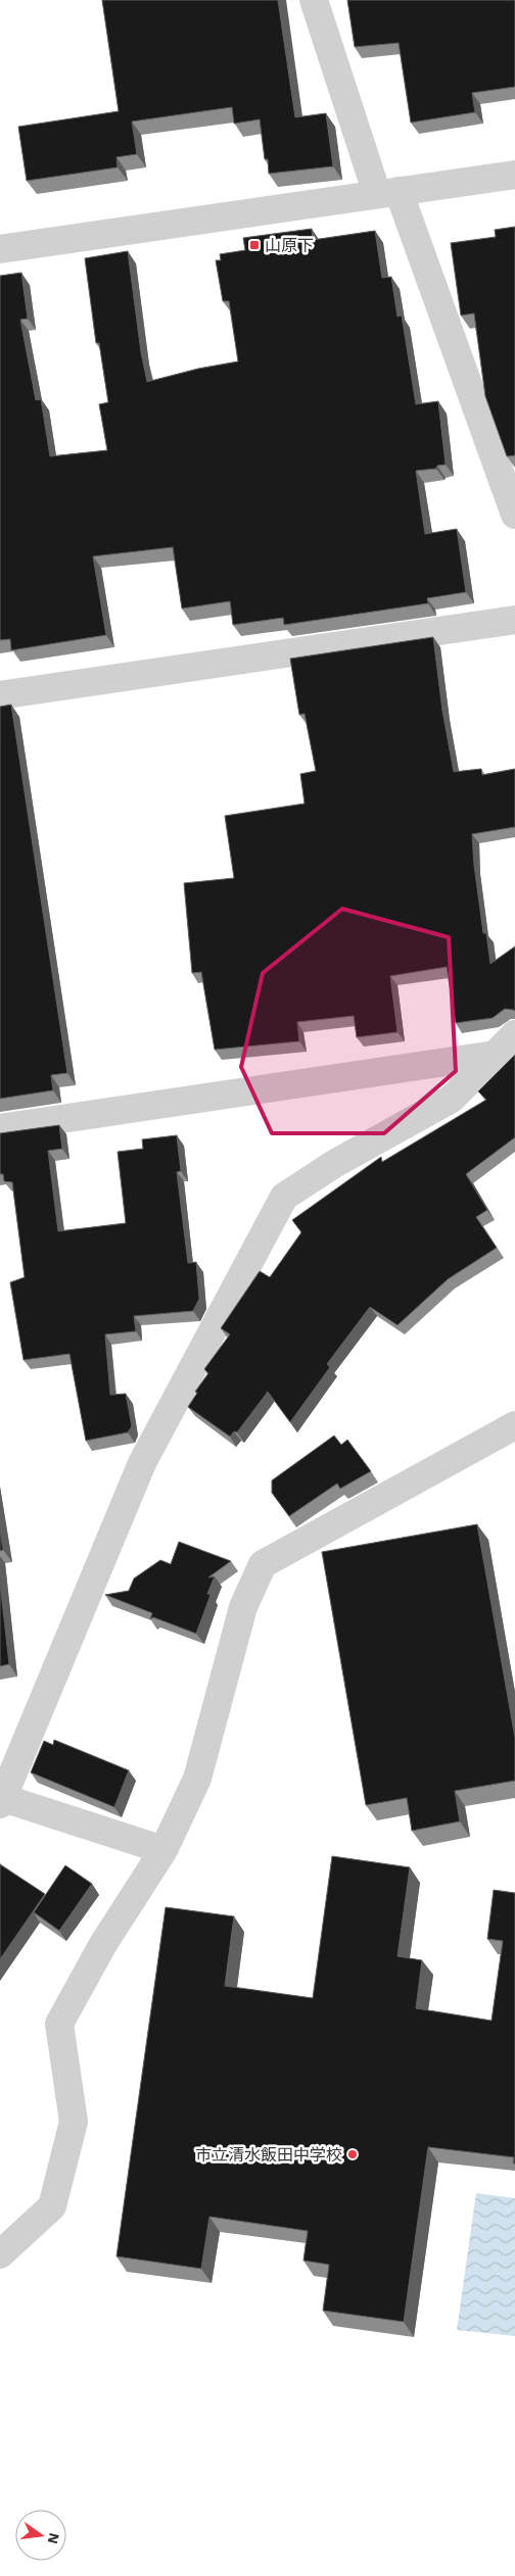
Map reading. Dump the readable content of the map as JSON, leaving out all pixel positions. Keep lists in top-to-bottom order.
{
  "places": {
    "transit": ["山原下"],
    "other": ["市立清水飯田中学校"]
  },
  "north": "right"
}
